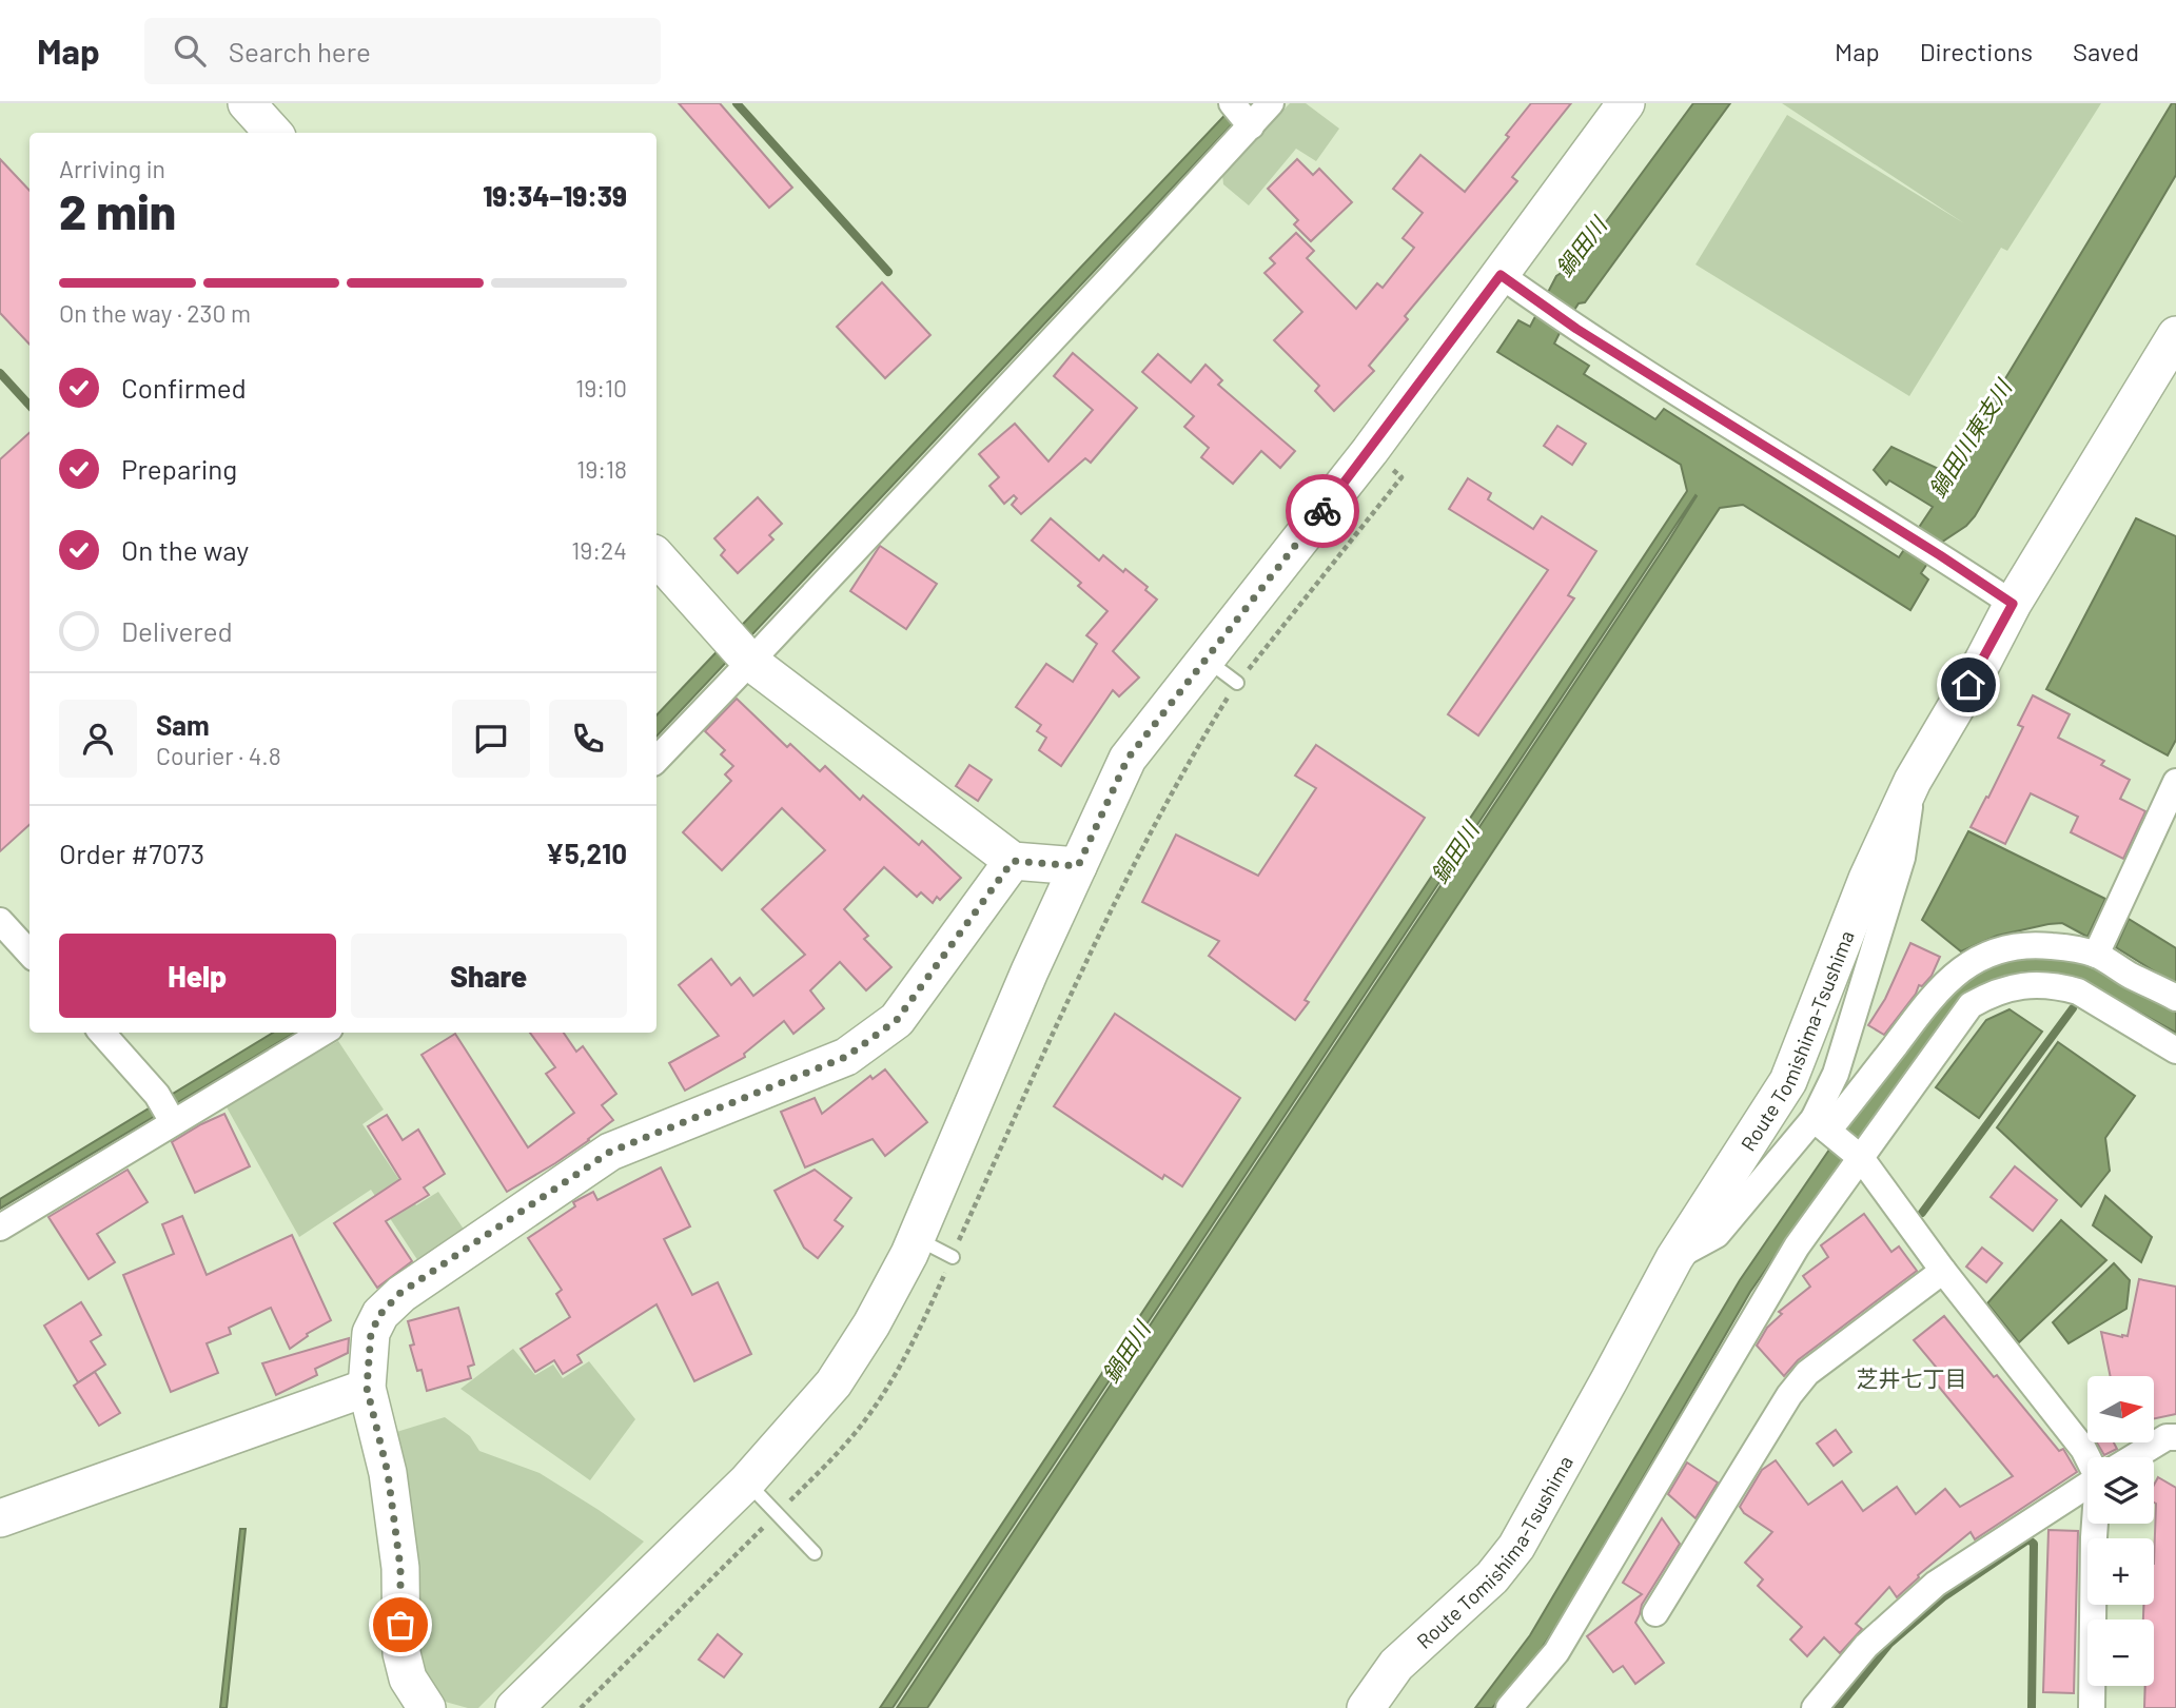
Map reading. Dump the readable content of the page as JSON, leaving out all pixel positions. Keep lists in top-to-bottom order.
{
  "streets": {
    "street": ["Route Tomishima-Tsushima"]
  },
  "districts": ["芝井七丁目"],
  "water": ["鍋田川", "鍋田川東支川"],
  "north": "right",
  "page": {
    "header": "Map",
    "search": "Search here",
    "nav": ["Map", "Directions", "Saved"],
    "heading": ["2 min", "Arriving in", "19:34–19:39"],
    "panel": [
      "Sam",
      "Courier · 4.8",
      "Order #7073",
      "¥5,210"
    ],
    "bar": "On the way · 230 m",
    "list": [
      ["Confirmed", "19:10"],
      ["Preparing", "19:18"],
      ["On the way", "19:24"],
      "Delivered"
    ],
    "buttons": ["Help", "Share"],
    "map_buttons": ["+", "−"]
  }
}
